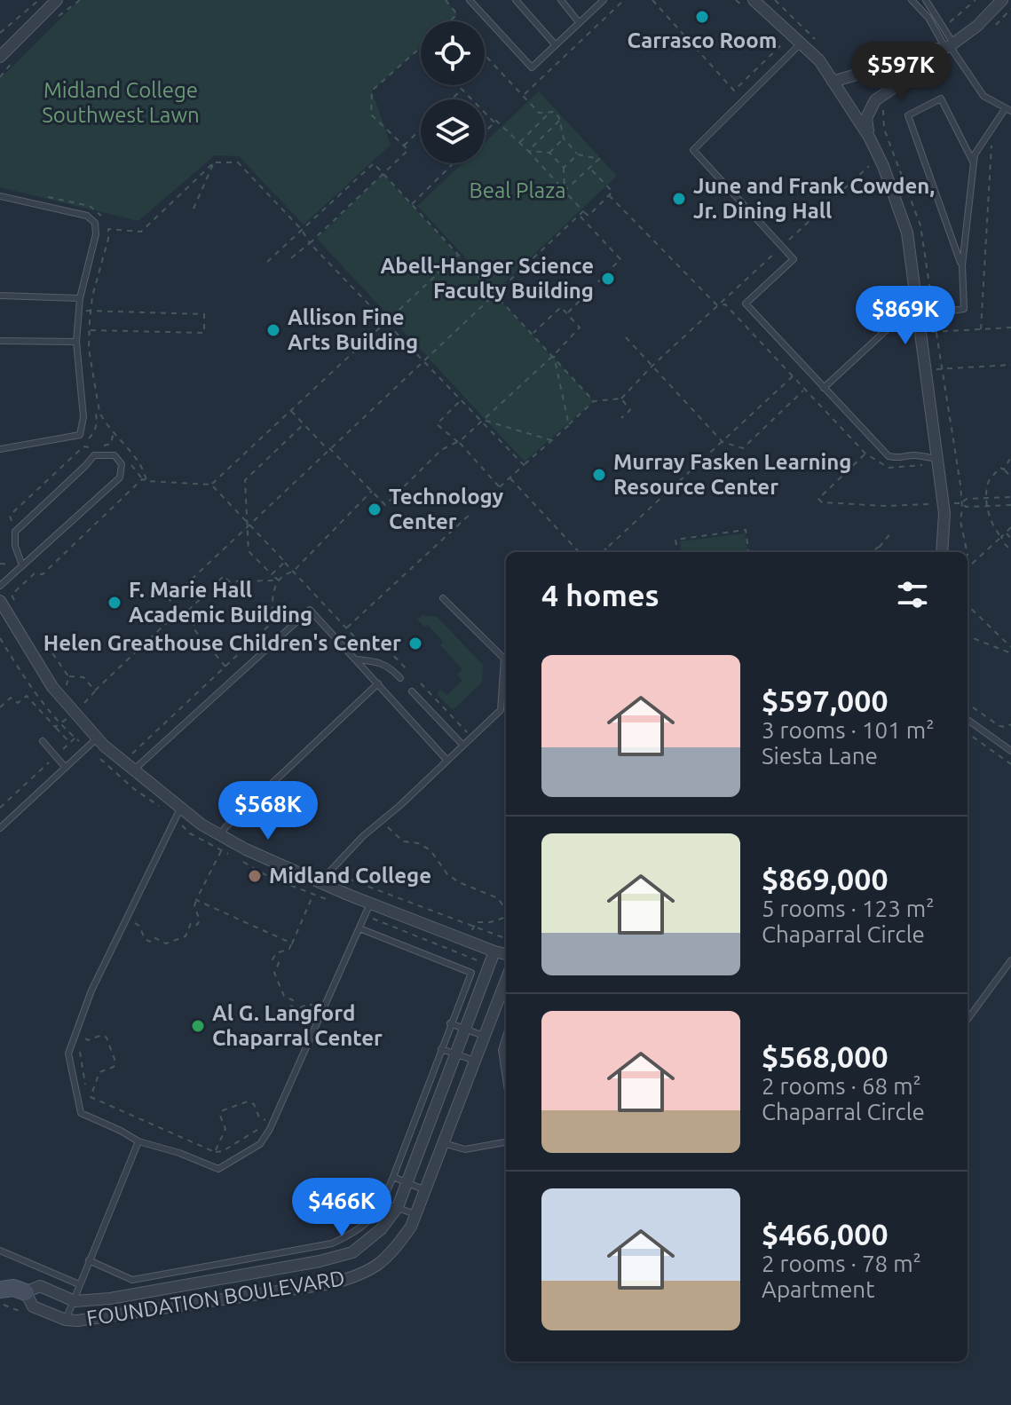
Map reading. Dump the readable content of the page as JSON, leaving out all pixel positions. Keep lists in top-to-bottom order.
{
  "streets": {
    "street": ["FOUNDATION BOULEVARD"]
  },
  "parks": ["Midland College Southwest Lawn", "Beal Plaza"],
  "places": [
    "Carrasco Room",
    "June and Frank Cowden, Jr. Dining Hall",
    "Abell-Hanger Science Faculty Building",
    "Allison Fine Arts Building",
    "Murray Fasken Learning Resource Center",
    "Technology Center",
    "F. Marie Hall Academic Building",
    "Helen Greathouse Children's Center",
    "Midland College",
    "Al G. Langford Chaparral Center"
  ],
  "page": {
    "price": [
      "$597K",
      "$869K",
      "$568K",
      "$466K"
    ],
    "heading": "4 homes",
    "list": [
      {
        "name": "$597,000",
        "note": "3 rooms · 101 m² · Siesta Lane"
      },
      {
        "name": "$869,000",
        "note": "5 rooms · 123 m² · Chaparral Circle"
      },
      {
        "name": "$568,000",
        "note": "2 rooms · 68 m² · Chaparral Circle"
      },
      {
        "name": "$466,000",
        "note": "2 rooms · 78 m² · Apartment"
      }
    ]
  }
}
